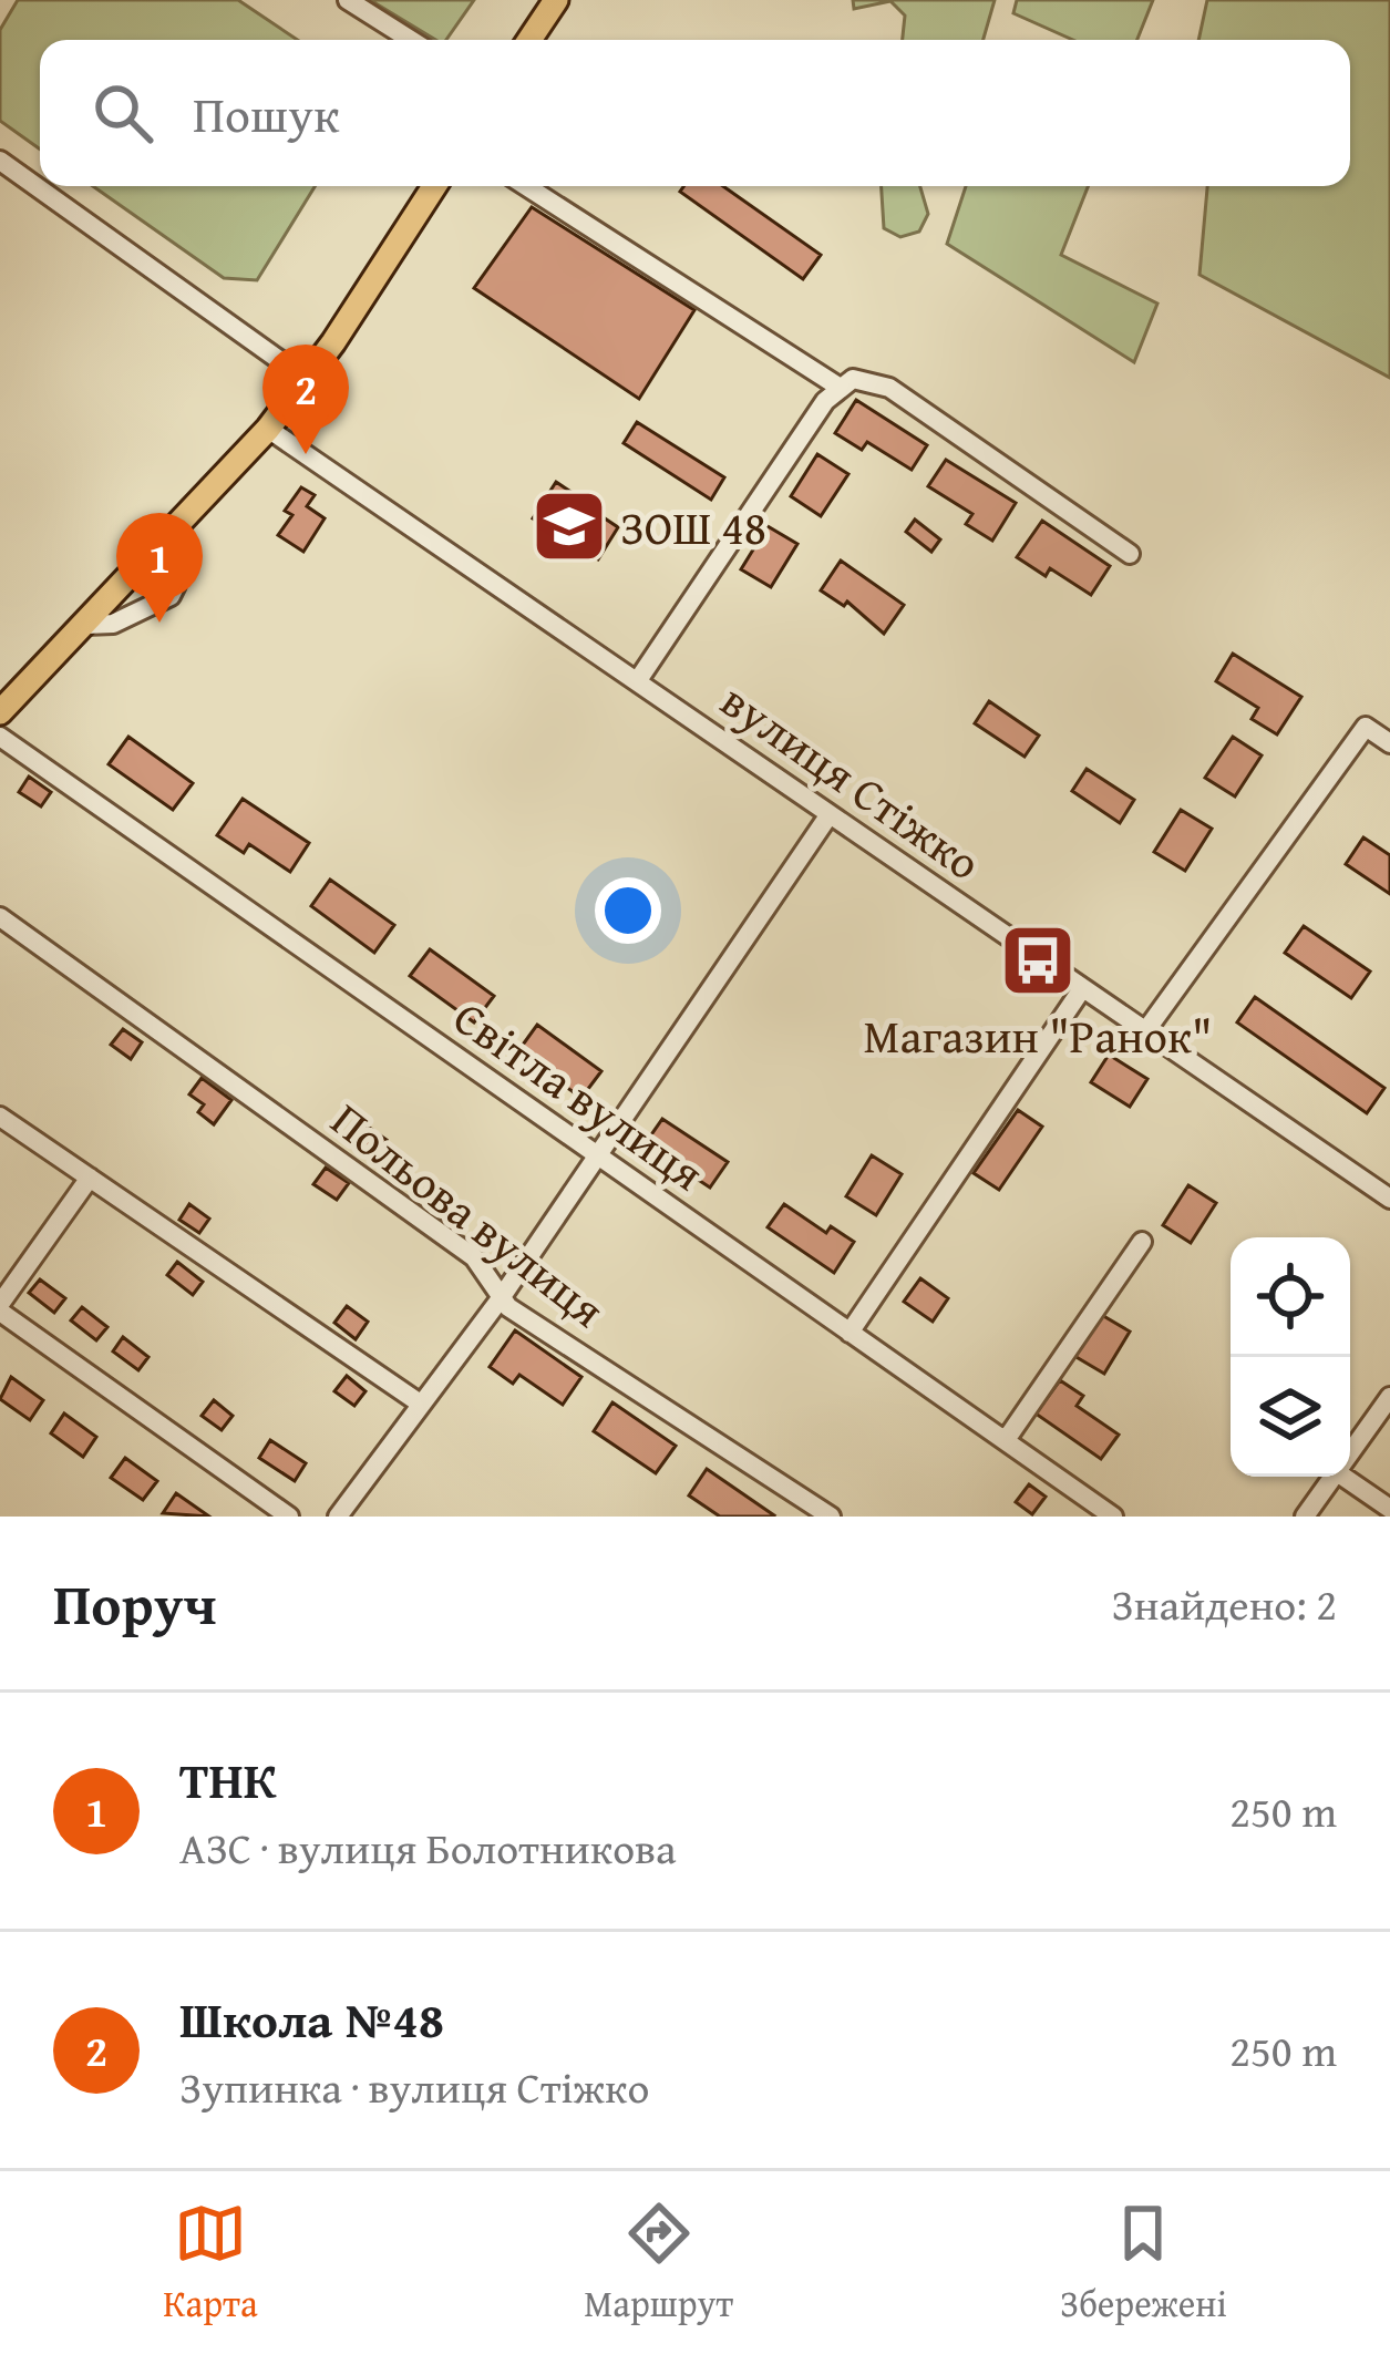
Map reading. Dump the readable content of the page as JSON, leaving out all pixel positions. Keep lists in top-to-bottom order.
{
  "streets": {
    "street": ["вулиця Стіжко", "Світла вулиця", "Польова вулиця"]
  },
  "places": {
    "school or university": ["ЗОШ 48"],
    "bus stop": ["Магазин \"Ранок\""]
  },
  "page": {
    "search": "Пошук",
    "pins": ["2", "1"],
    "heading": ["Поруч", "Знайдено: 2"],
    "list": [
      {
        "mark": "1",
        "name": "ТНК",
        "note": "АЗС · вулиця Болотникова",
        "value": "250 m"
      },
      {
        "mark": "2",
        "name": "Школа №48",
        "note": "Зупинка · вулиця Стіжко",
        "value": "250 m"
      }
    ],
    "nav": ["Карта", "Маршрут", "Збережені"]
  }
}
